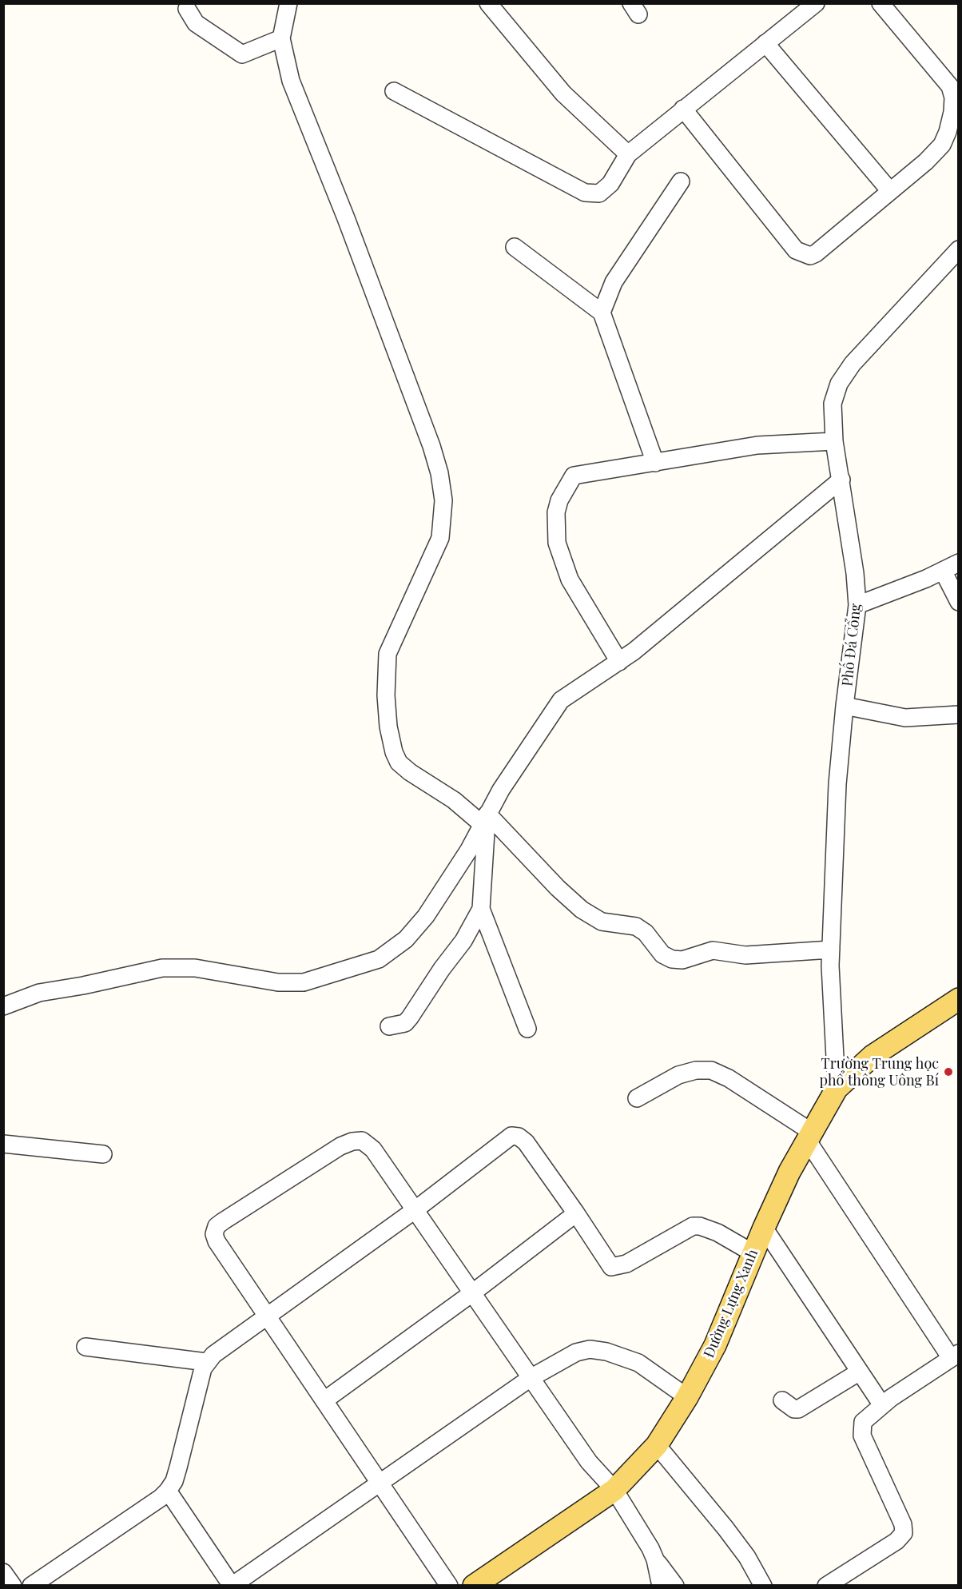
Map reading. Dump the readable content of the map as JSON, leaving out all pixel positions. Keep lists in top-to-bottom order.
{
  "streets": {
    "main road": ["Đường Lựng Xanh"],
    "street": ["Phố Đá Cổng"]
  },
  "crossings": [
    ["Phố Đá Cổng", "Đường Lựng Xanh"]
  ],
  "places": ["Trường Trung học phổ thông Uông Bí"]
}
